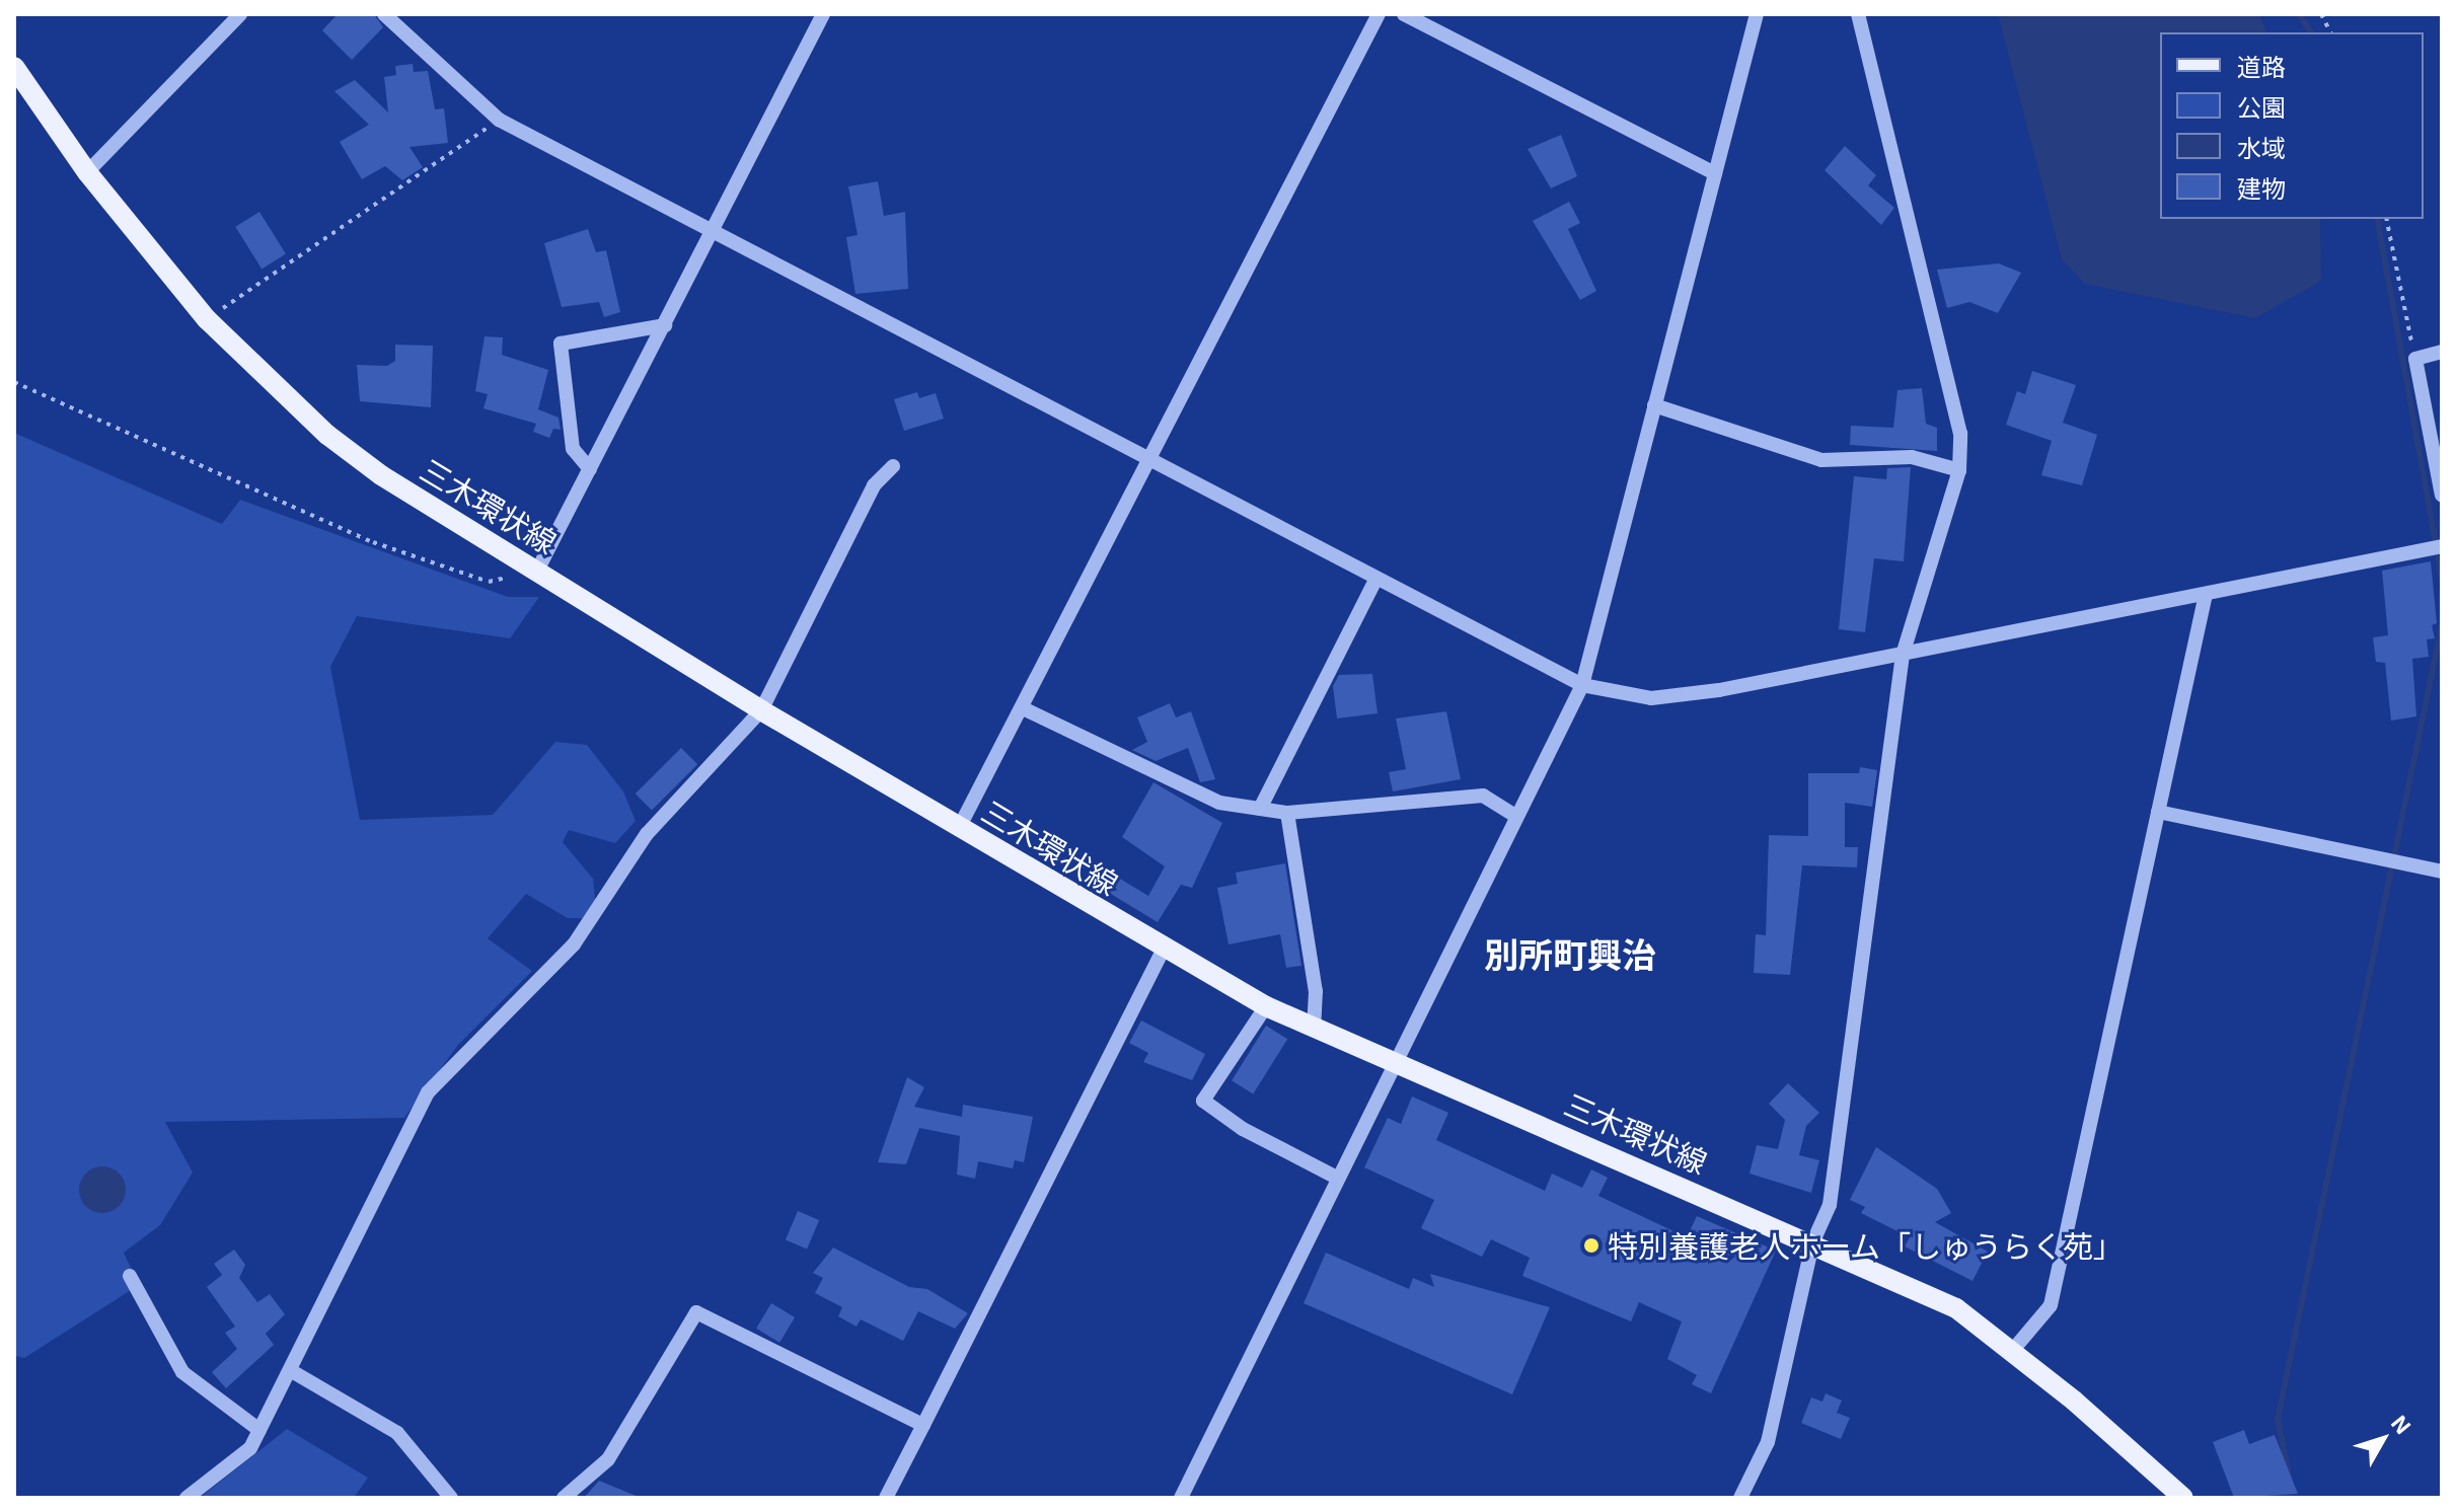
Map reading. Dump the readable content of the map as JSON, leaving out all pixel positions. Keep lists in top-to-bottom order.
{
  "streets": {
    "main road": ["三木環状線"]
  },
  "districts": ["別所町興治"],
  "places": ["特別養護老人ホーム「しゅうらく苑」"],
  "legend": [
    "道路",
    "公園",
    "水域",
    "建物"
  ],
  "north": "top right"
}
